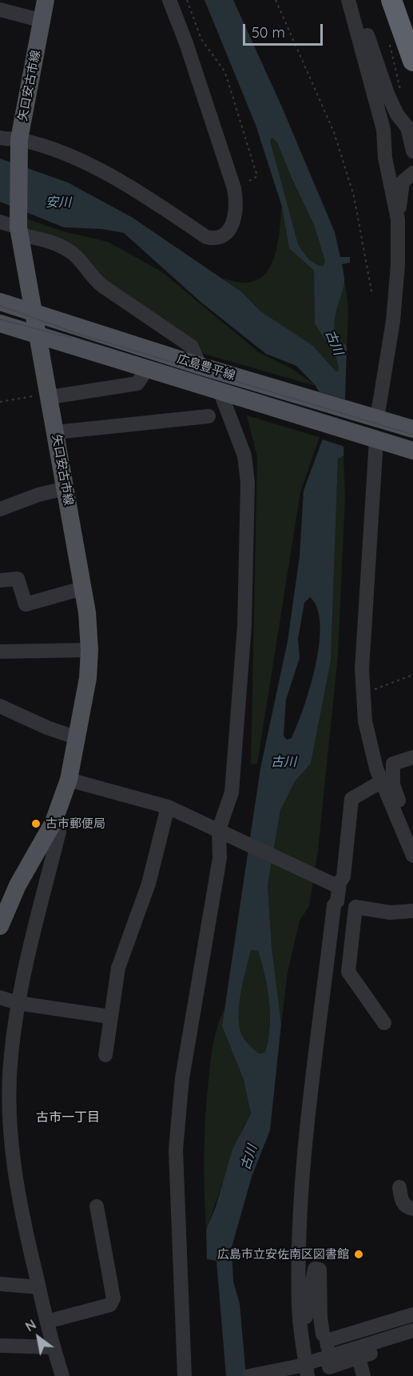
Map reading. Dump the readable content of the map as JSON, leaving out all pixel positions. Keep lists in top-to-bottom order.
{
  "streets": {
    "main road": ["矢口安古市線", "広島豊平線"]
  },
  "crossings": [
    ["矢口安古市線", "広島豊平線"]
  ],
  "districts": ["古市一丁目"],
  "water": ["安川", "古川"],
  "places": ["古市郵便局", "広島市立安佐南区図書館"],
  "scale_bar": "50 m",
  "north": "top left"
}
